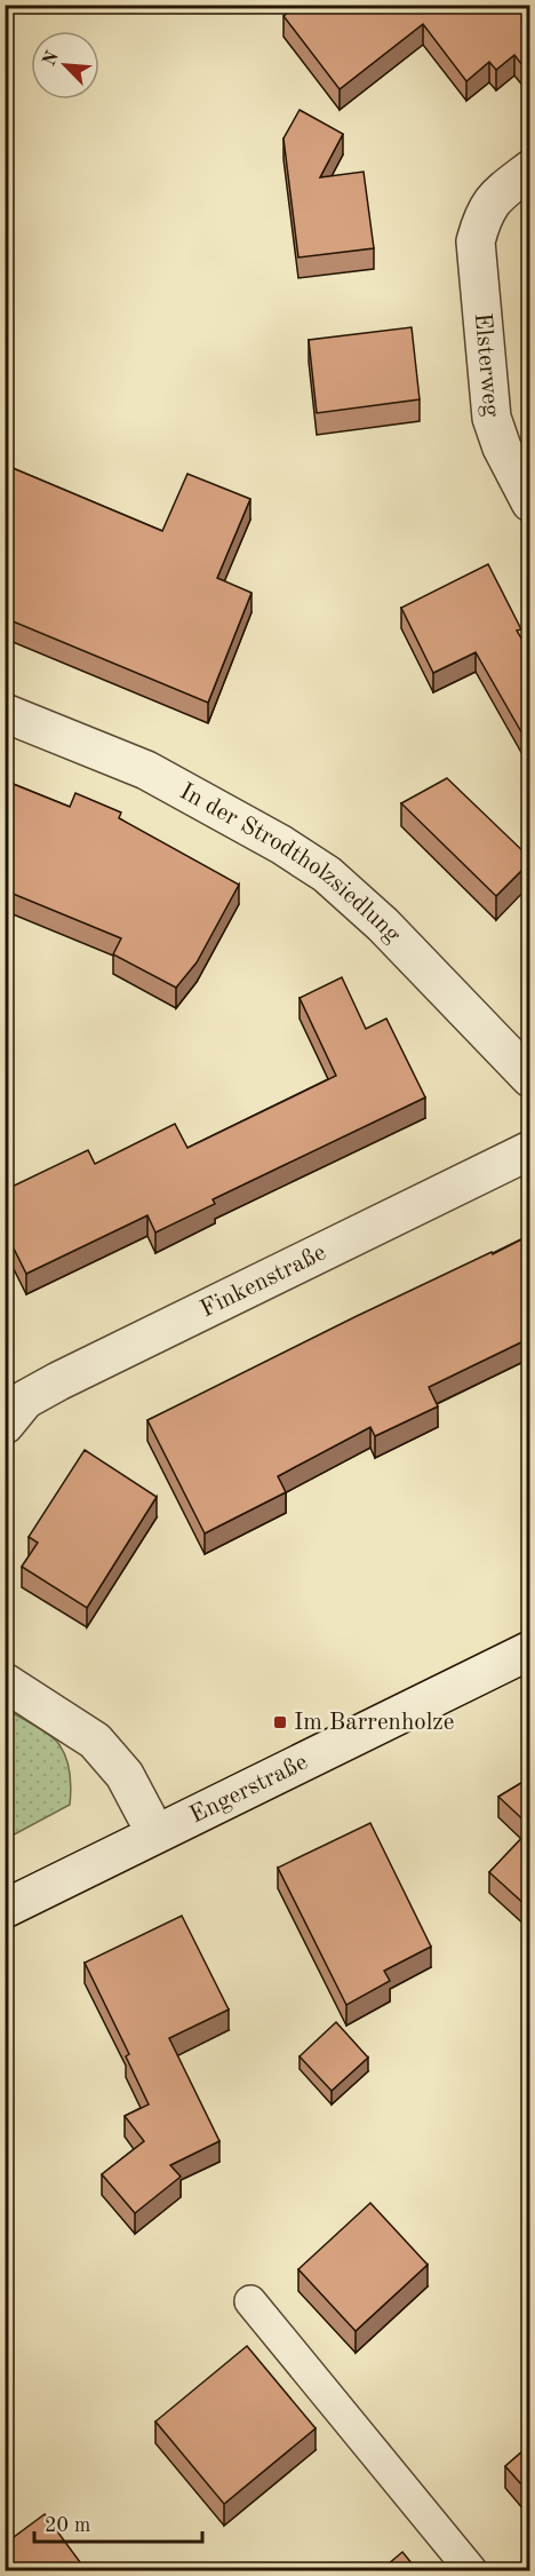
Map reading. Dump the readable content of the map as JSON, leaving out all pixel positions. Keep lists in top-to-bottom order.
{
  "streets": {
    "street": [
      "Elsterweg",
      "In der Strodtholzsiedlung",
      "Finkenstraße",
      "Engerstraße"
    ]
  },
  "places": {
    "transit": ["Im Barrenholze"]
  },
  "scale_bar": "20 m",
  "north": "top left"
}
